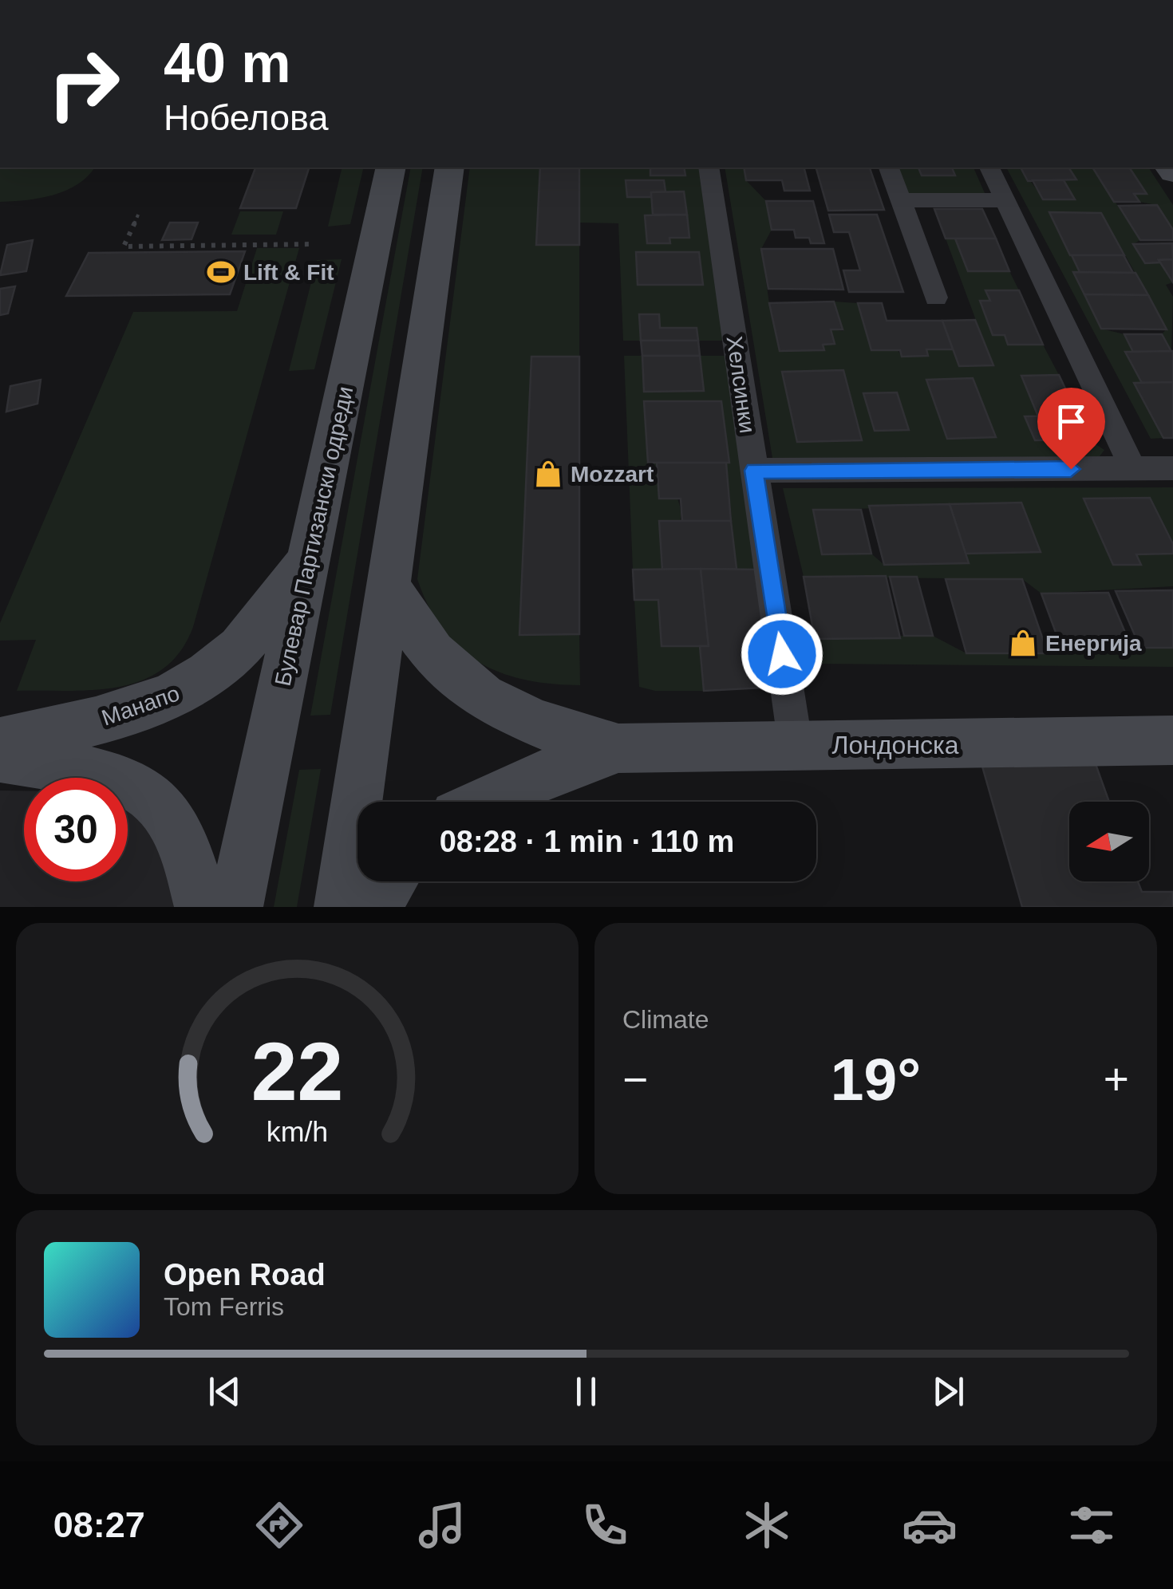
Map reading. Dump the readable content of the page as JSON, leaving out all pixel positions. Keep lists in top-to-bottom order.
{
  "streets": {
    "street": [
      "Хелсинки",
      "Булевар Партизански одреди",
      "Манапо",
      "Лондонска"
    ]
  },
  "crossings": [
    ["Хелсинки", "Лондонска"],
    ["Булевар Партизански одреди", "Манапо"]
  ],
  "places": {
    "sports": ["Lift & Fit"],
    "shop": ["Mozzart", "Енергија"]
  },
  "north": "left",
  "page": {
    "turn": ["40 m", "Нобелова"],
    "limit": "30",
    "trip": "08:28 · 1 min · 110 m",
    "tile": "Climate",
    "heat": ["−", "19°", "+"],
    "song": ["Open Road", "Tom Ferris"],
    "tabs": "08:27",
    "gauge": ["22", "km/h"]
  }
}
